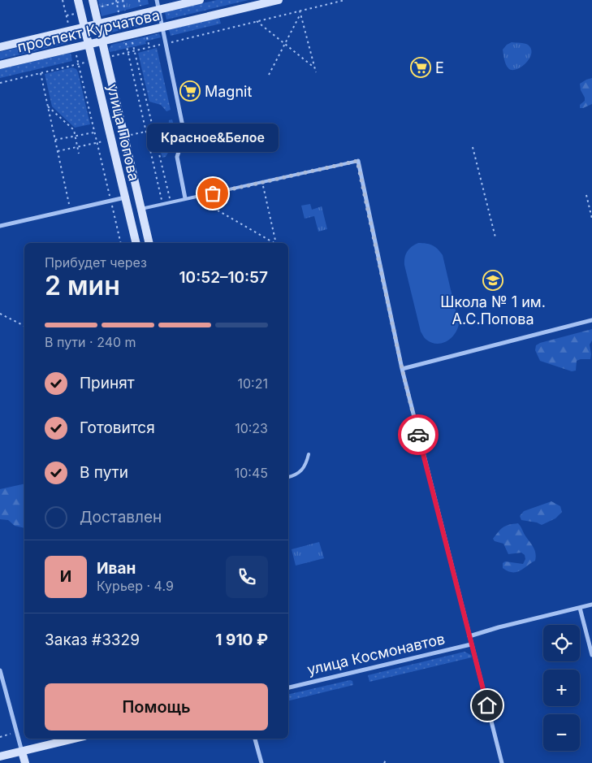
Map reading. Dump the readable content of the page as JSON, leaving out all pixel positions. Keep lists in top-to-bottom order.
{
  "streets": {
    "main road": ["проспект Курчатова", "улица Попова"],
    "street": ["улица Космонавтов"]
  },
  "crossings": [
    ["проспект Курчатова", "улица Попова"]
  ],
  "places": {
    "supermarket": ["Е", "Magnit"],
    "other": ["Красное&Белое"],
    "school or university": ["Школа № 1 им. А.С.Попова"]
  },
  "page": {
    "bubble": "Красное&Белое",
    "heading": ["2 мин", "Прибудет через", "10:52–10:57"],
    "panel": [
      "Иван",
      "Курьер · 4.9",
      "Заказ #3329",
      "1 910 ₽"
    ],
    "bar": "В пути · 240 m",
    "list": [
      ["Принят", "10:21"],
      ["Готовится", "10:23"],
      ["В пути", "10:45"],
      "Доставлен"
    ],
    "round": "И",
    "map_buttons": ["+", "−"],
    "buttons": "Помощь"
  }
}
